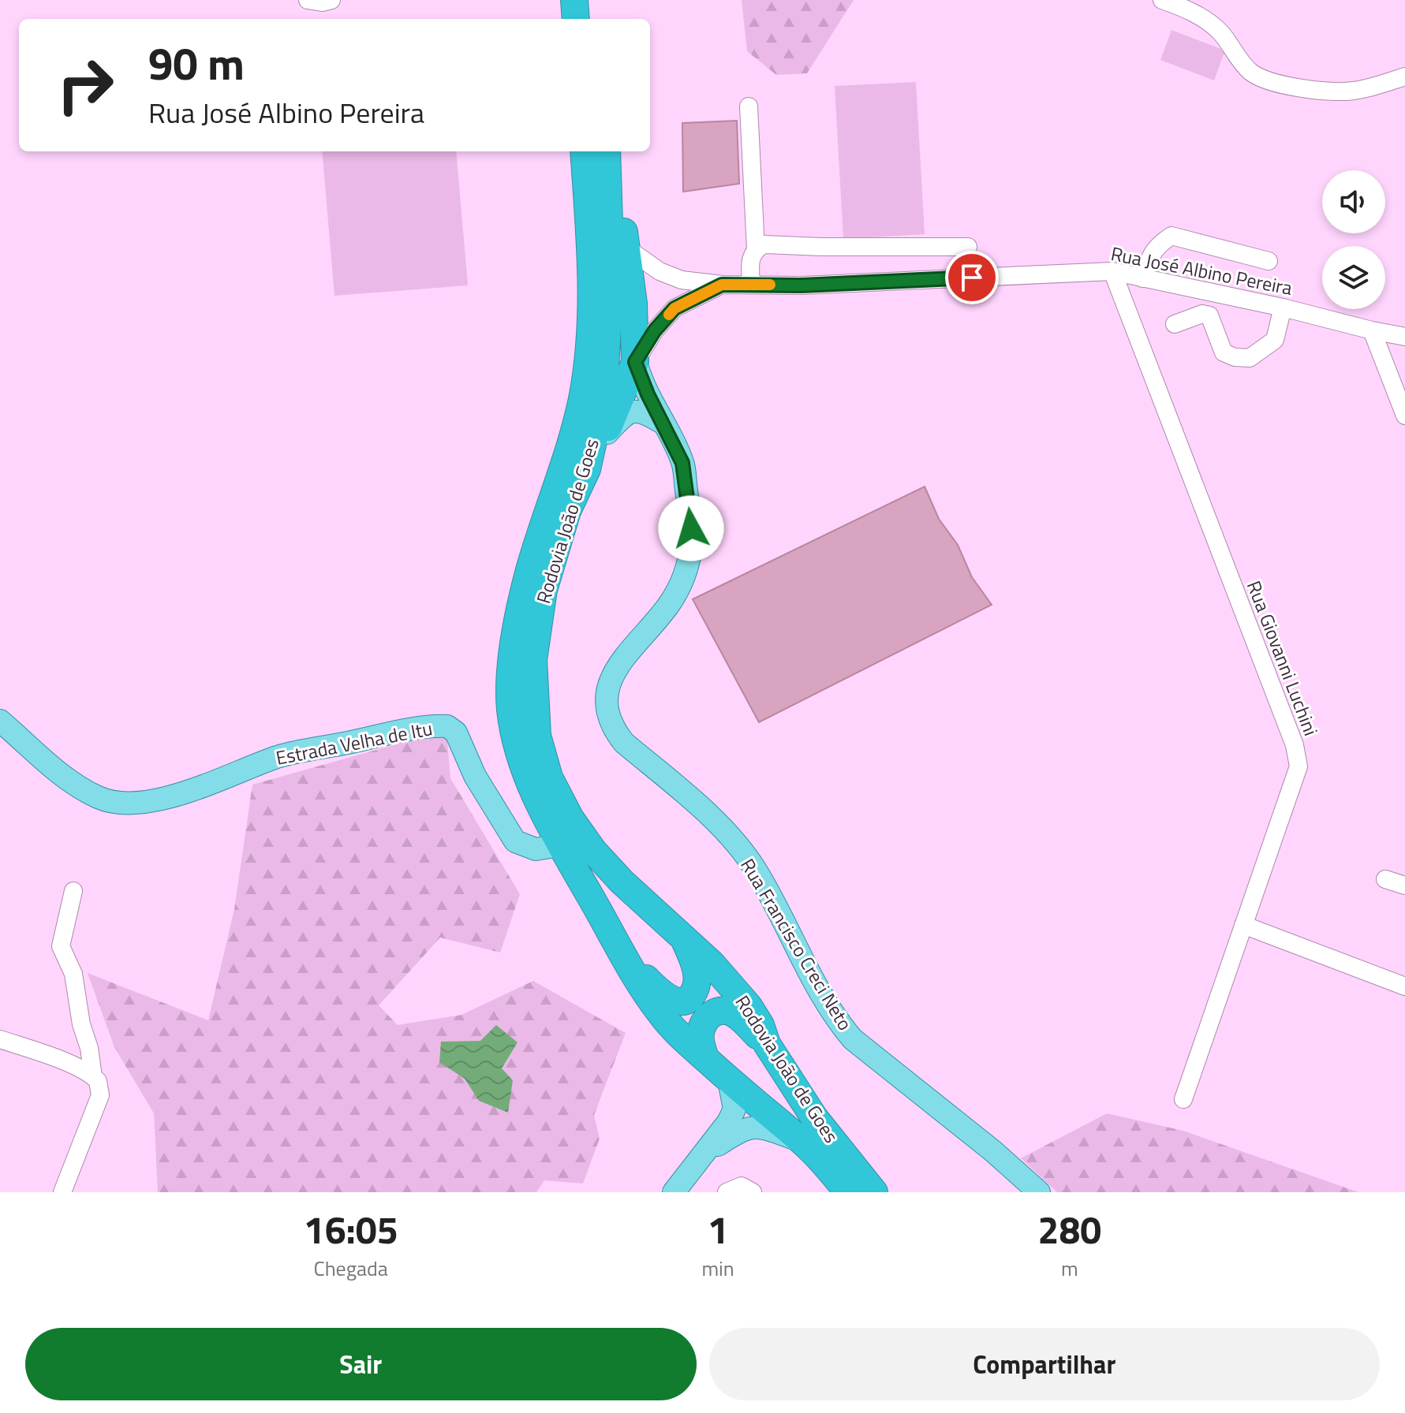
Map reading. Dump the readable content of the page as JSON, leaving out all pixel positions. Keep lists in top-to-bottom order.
{
  "streets": {
    "highway": ["Rodovia João de Goes"],
    "main road": ["Estrada Velha de Itu", "Rua Francisco Creci Neto"],
    "street": ["Rua José Albino Pereira", "Rua Giovanni Luchini"]
  },
  "crossings": [
    ["Rua José Albino Pereira", "Rua Giovanni Luchini"],
    ["Rua José Albino Pereira", "Rua Francisco Creci Neto"],
    ["Rodovia João de Goes", "Estrada Velha de Itu"]
  ],
  "page": {
    "turn": ["90 m", "Rua José Albino Pereira"],
    "eta": [
      "16:05",
      "Chegada",
      "1",
      "min",
      "280",
      "m"
    ],
    "buttons": ["Sair", "Compartilhar"]
  }
}
